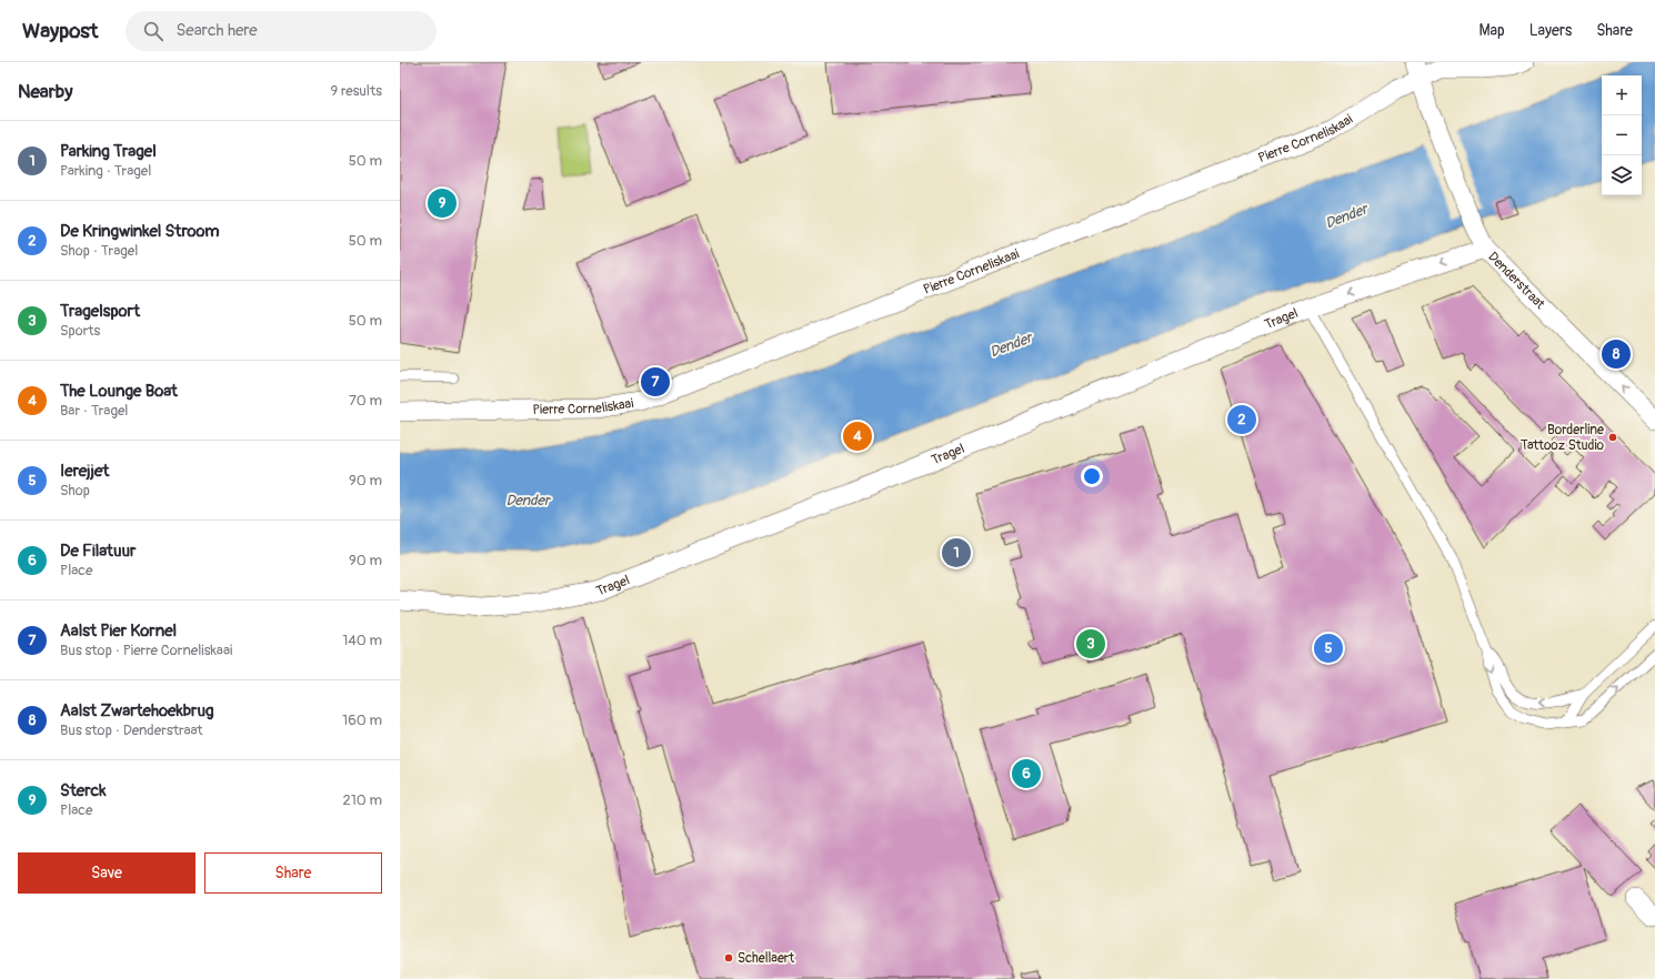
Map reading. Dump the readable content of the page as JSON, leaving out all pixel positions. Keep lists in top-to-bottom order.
{
  "streets": {
    "street": ["Pierre Corneliskaai", "Denderstraat", "Tragel"]
  },
  "crossings": [
    ["Pierre Corneliskaai", "Denderstraat"],
    ["Denderstraat", "Tragel"]
  ],
  "one_way": ["Denderstraat"],
  "water": ["Dender"],
  "places": ["Borderline Tattooz Studio", "Schellaert"],
  "page": {
    "header": "Waypost",
    "search": "Search here",
    "nav": ["Map", "Layers", "Share"],
    "heading": ["Nearby", "9 results"],
    "map_buttons": ["+", "−"],
    "list": [
      {
        "mark": "1",
        "name": "Parking Tragel",
        "note": "Parking · Tragel",
        "value": "50 m"
      },
      {
        "mark": "2",
        "name": "De Kringwinkel Stroom",
        "note": "Shop · Tragel",
        "value": "50 m"
      },
      {
        "mark": "3",
        "name": "Tragelsport",
        "note": "Sports",
        "value": "50 m"
      },
      {
        "mark": "4",
        "name": "The Lounge Boat",
        "note": "Bar · Tragel",
        "value": "70 m"
      },
      {
        "mark": "5",
        "name": "Ierejjet",
        "note": "Shop",
        "value": "90 m"
      },
      {
        "mark": "6",
        "name": "De Filatuur",
        "note": "Place",
        "value": "90 m"
      },
      {
        "mark": "7",
        "name": "Aalst Pier Kornel",
        "note": "Bus stop · Pierre Corneliskaai",
        "value": "140 m"
      },
      {
        "mark": "8",
        "name": "Aalst Zwartehoekbrug",
        "note": "Bus stop · Denderstraat",
        "value": "160 m"
      },
      {
        "mark": "9",
        "name": "Sterck",
        "note": "Place",
        "value": "210 m"
      }
    ],
    "pins": [
      "9",
      "8",
      "7",
      "2",
      "4",
      "1",
      "3",
      "5",
      "6"
    ],
    "buttons": ["Save", "Share"]
  }
}
